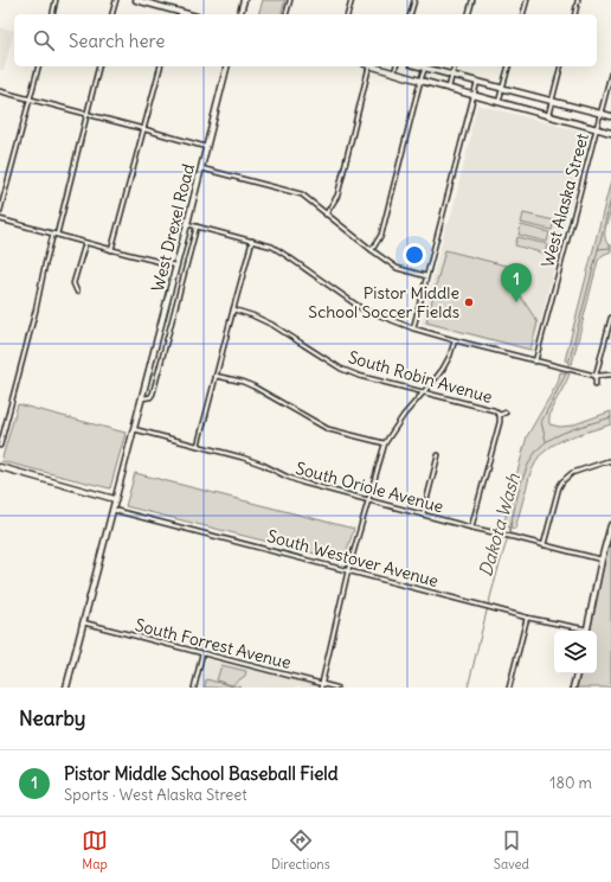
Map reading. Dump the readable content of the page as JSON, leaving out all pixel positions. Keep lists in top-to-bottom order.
{
  "streets": {
    "street": [
      "West Alaska Street",
      "West Drexel Road",
      "South Robin Avenue",
      "South Oriole Avenue",
      "South Westover Avenue",
      "South Forrest Avenue"
    ]
  },
  "crossings": [
    ["West Drexel Road", "South Oriole Avenue"],
    ["West Drexel Road", "South Westover Avenue"],
    ["West Drexel Road", "South Forrest Avenue"]
  ],
  "water": ["Dakota Wash"],
  "places": ["Pistor Middle School Soccer Fields"],
  "page": {
    "search": "Search here",
    "pins": "1",
    "heading": "Nearby",
    "list": [
      {
        "mark": "1",
        "name": "Pistor Middle School Baseball Field",
        "note": "Sports · West Alaska Street",
        "value": "180 m"
      }
    ],
    "nav": ["Map", "Directions", "Saved"]
  }
}
